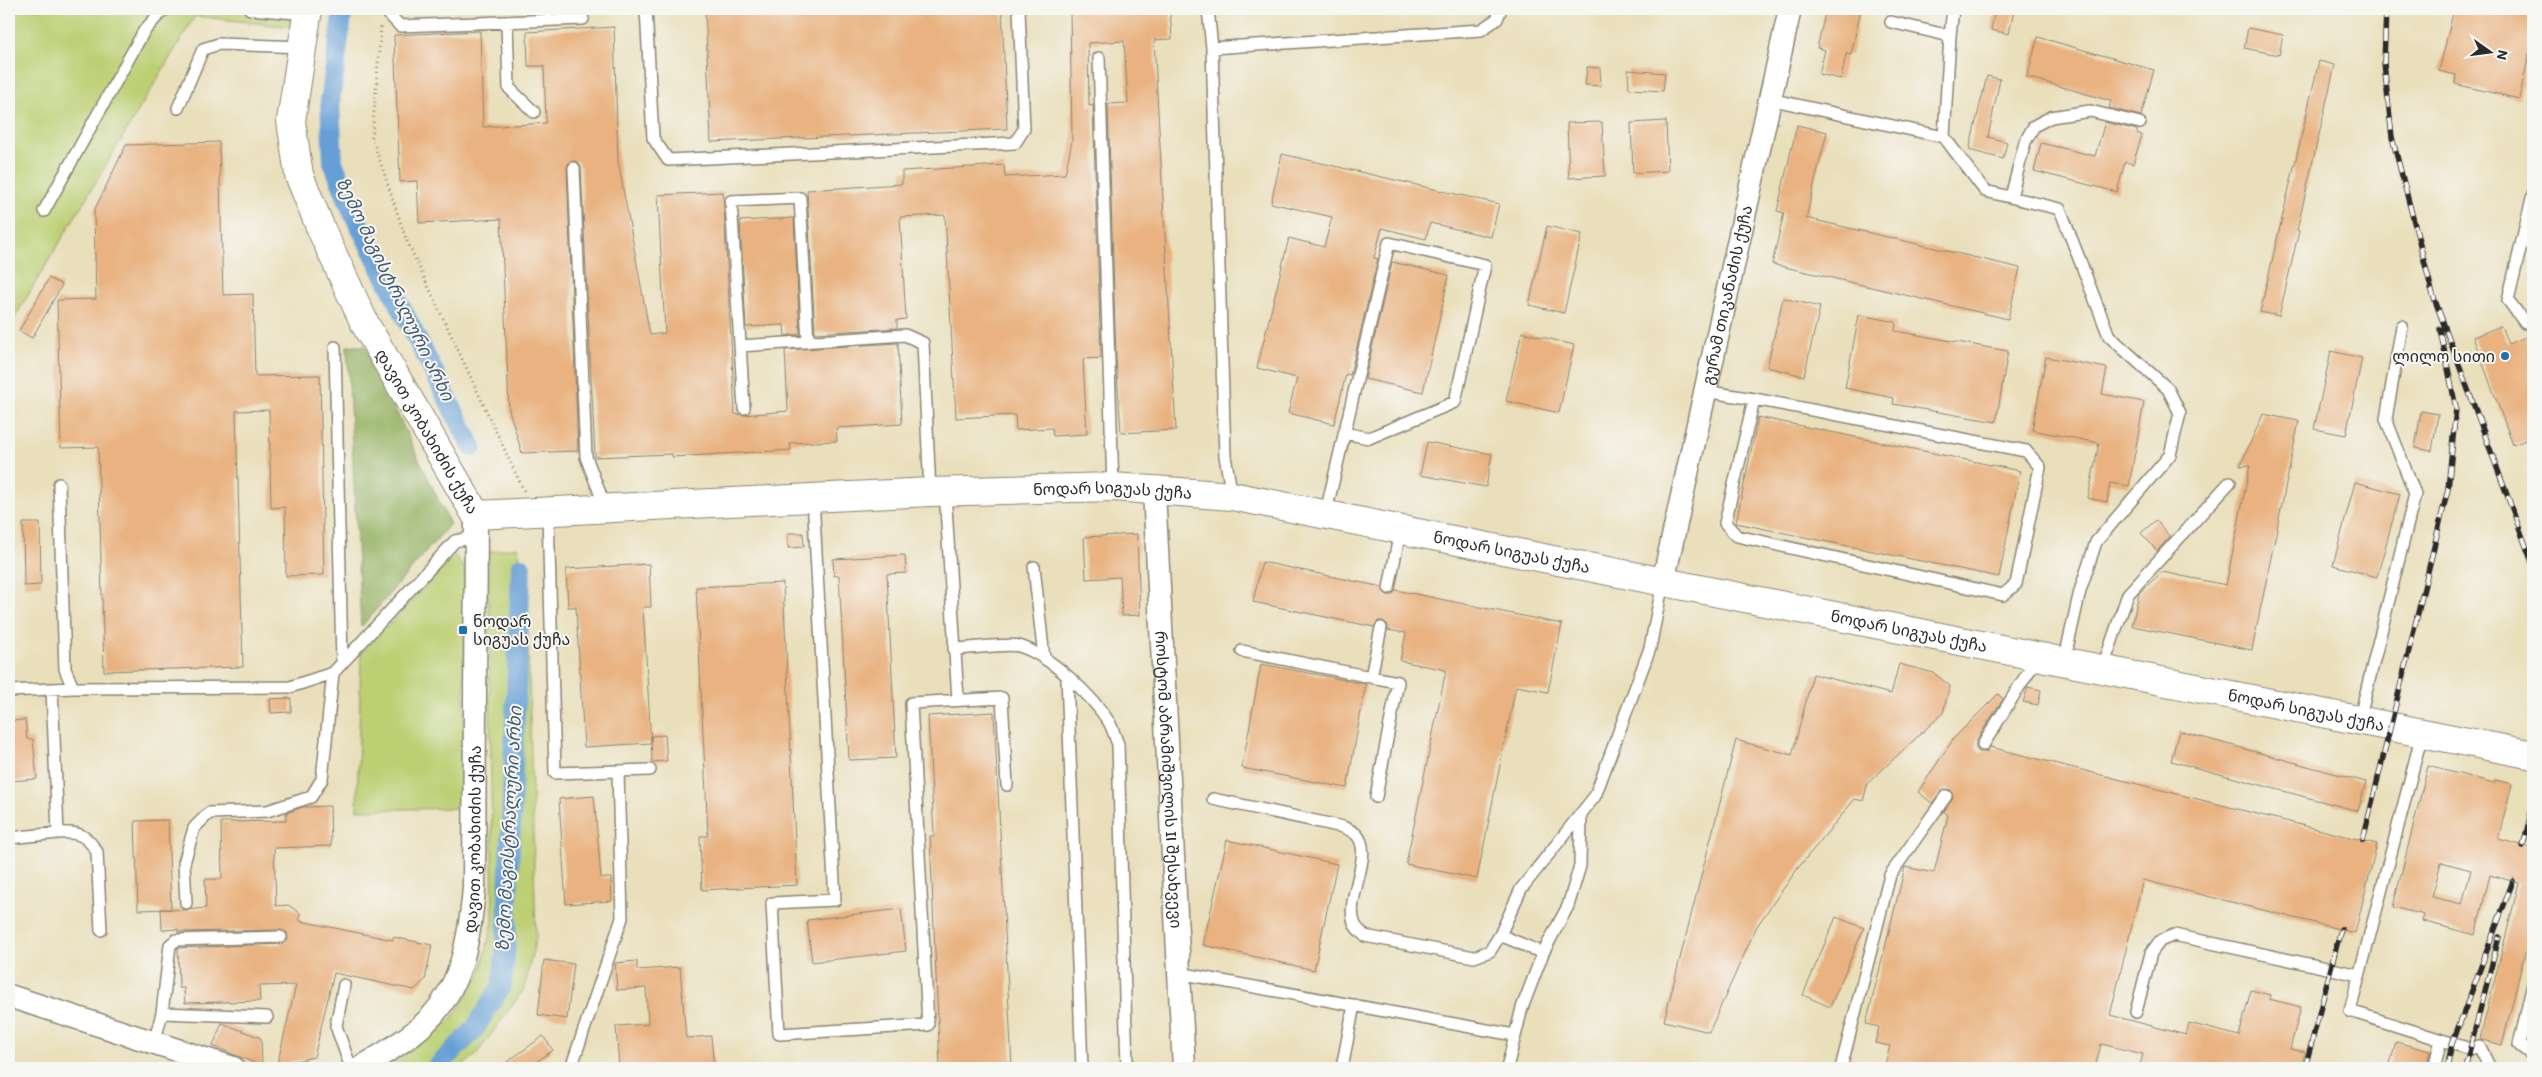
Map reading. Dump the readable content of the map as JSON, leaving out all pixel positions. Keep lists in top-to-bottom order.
{
  "streets": {
    "street": [
      "გურამ თიკანაძის ქუჩა",
      "დავით კობახიძის ქუჩა",
      "ნოდარ სიგუას ქუჩა",
      "როსტომ აბრამიშვილის II შესახვევი"
    ]
  },
  "crossings": [
    ["გურამ თიკანაძის ქუჩა", "ნოდარ სიგუას ქუჩა"],
    ["დავით კობახიძის ქუჩა", "ნოდარ სიგუას ქუჩა"],
    ["ნოდარ სიგუას ქუჩა", "როსტომ აბრამიშვილის II შესახვევი"]
  ],
  "water": ["ზემო მაგისტრალური არხი"],
  "places": {
    "other": ["ლილო სითი"],
    "transit": ["ნოდარ სიგუას ქუჩა"]
  },
  "north": "right"
}
